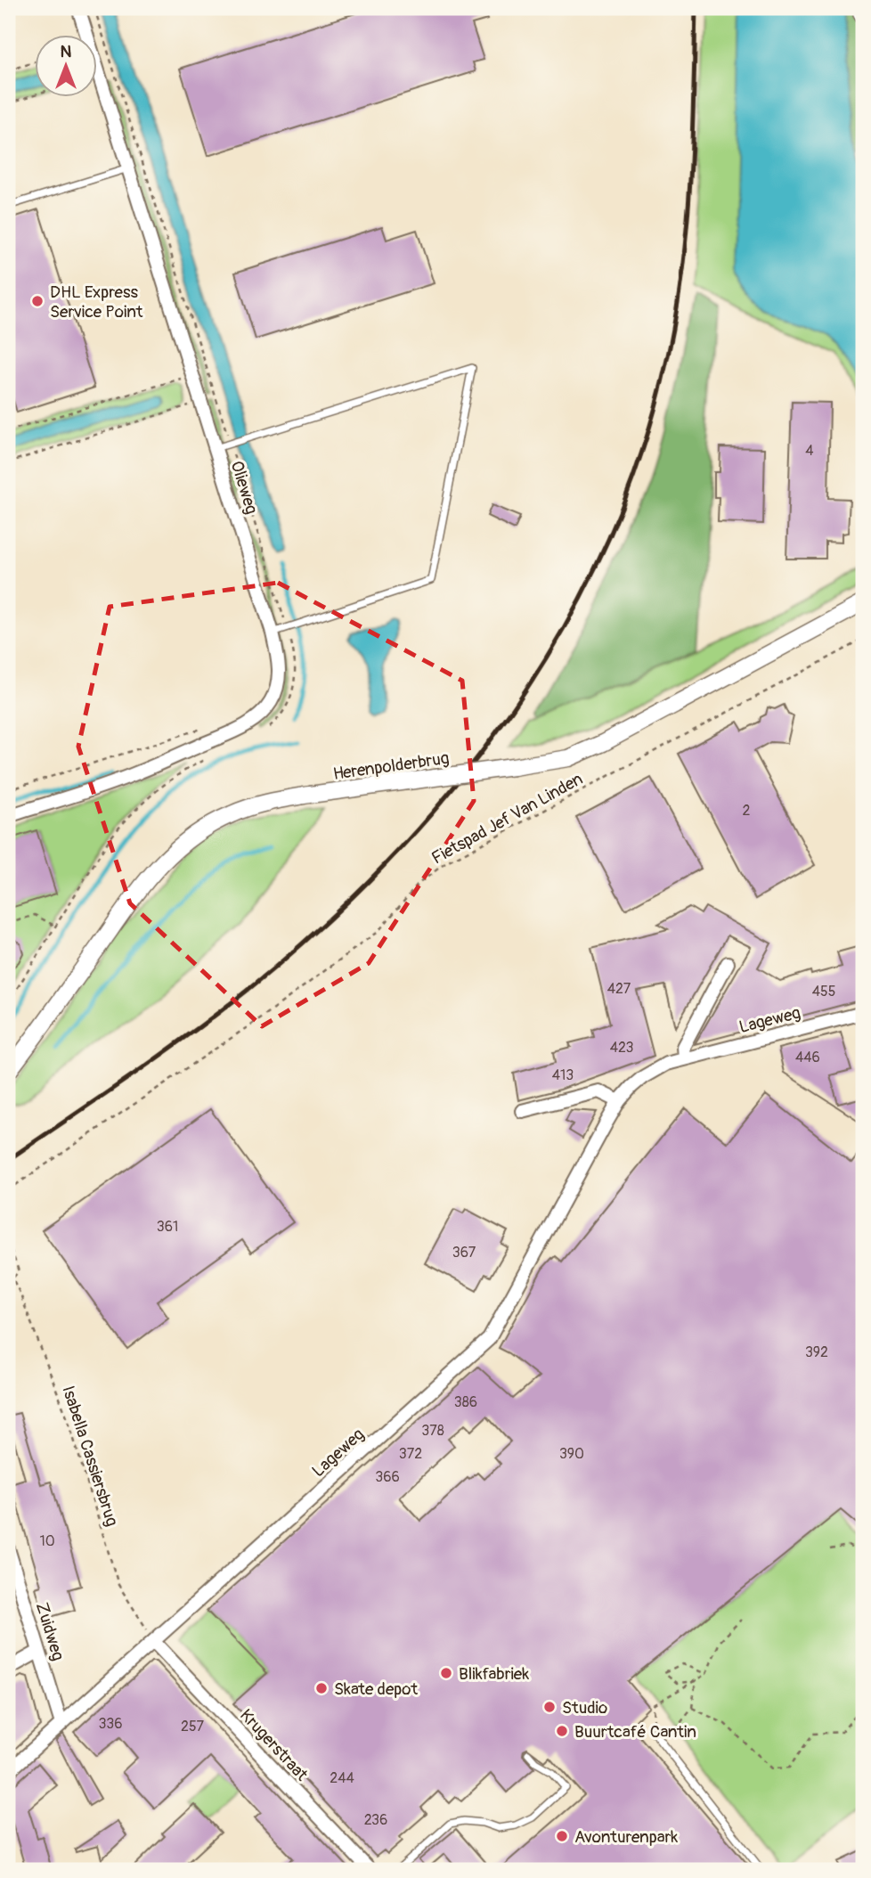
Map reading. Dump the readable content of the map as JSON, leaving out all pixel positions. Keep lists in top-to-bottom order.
{
  "streets": {
    "street": [
      "Olieweg",
      "Herenpolderbrug",
      "Lageweg",
      "Zuidweg",
      "Krugerstraat"
    ],
    "path": ["Fietspad Jef Van Linden", "Isabella Cassiersbrug"]
  },
  "crossings": [
    ["Lageweg", "Isabella Cassiersbrug"],
    ["Lageweg", "Zuidweg"],
    ["Lageweg", "Krugerstraat"],
    ["Isabella Cassiersbrug", "Krugerstraat"]
  ],
  "places": [
    "DHL Express Service Point",
    "Blikfabriek",
    "Skate depot",
    "Studio",
    "Buurtcafé Cantin",
    "Avonturenpark"
  ],
  "house_numbers": [
    "4",
    "2",
    "427",
    "455",
    "423",
    "446",
    "413",
    "361",
    "367",
    "392",
    "386",
    "378",
    "372",
    "390",
    "366",
    "10",
    "336",
    "257",
    "244",
    "236"
  ],
  "north": "top"
}
